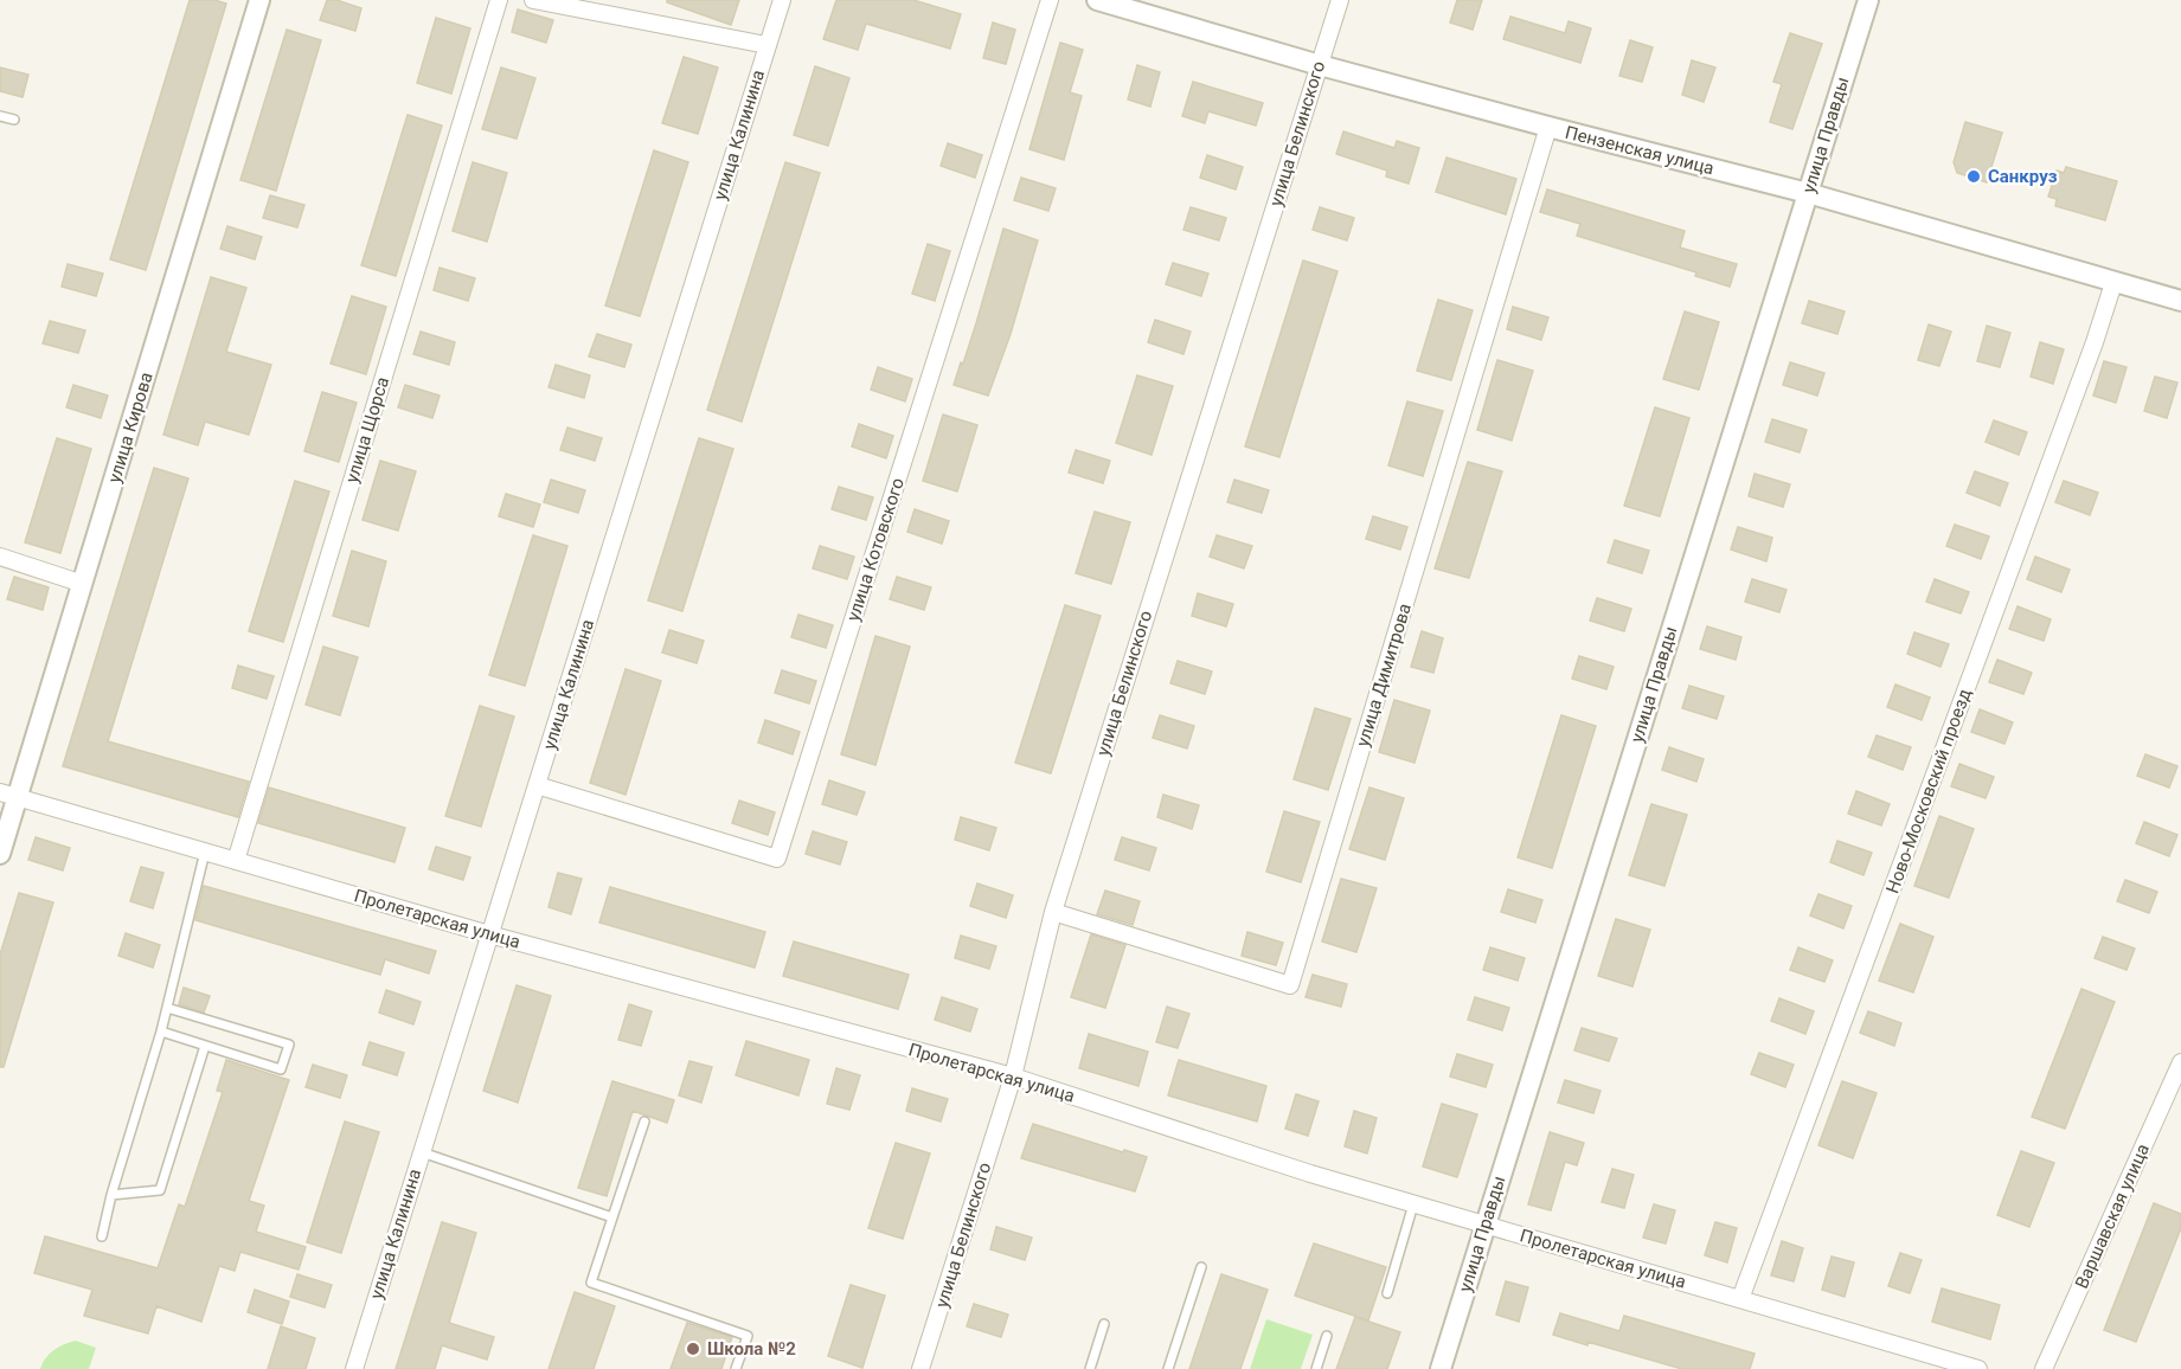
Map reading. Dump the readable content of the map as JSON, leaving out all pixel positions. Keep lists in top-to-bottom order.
{
  "streets": {
    "street": [
      "улица Белинского",
      "улица Калинина",
      "улица Правды",
      "Пензенская улица",
      "улица Кирова",
      "улица Щорса",
      "улица Котовского",
      "улица Димитрова",
      "Ново-Московский проезд",
      "Пролетарская улица",
      "Варшавская улица"
    ]
  },
  "crossings": [
    ["улица Белинского", "Пензенская улица"],
    ["улица Белинского", "улица Димитрова"],
    ["улица Белинского", "Пролетарская улица"],
    ["улица Калинина", "улица Котовского"],
    ["улица Калинина", "Пролетарская улица"],
    ["улица Правды", "Пензенская улица"],
    ["улица Правды", "Пролетарская улица"],
    ["Пензенская улица", "улица Димитрова"],
    ["Пензенская улица", "Ново-Московский проезд"],
    ["улица Кирова", "Пролетарская улица"],
    ["улица Щорса", "Пролетарская улица"],
    ["Ново-Московский проезд", "Пролетарская улица"]
  ],
  "places": ["Санкруз", "Школа №2"]
}
